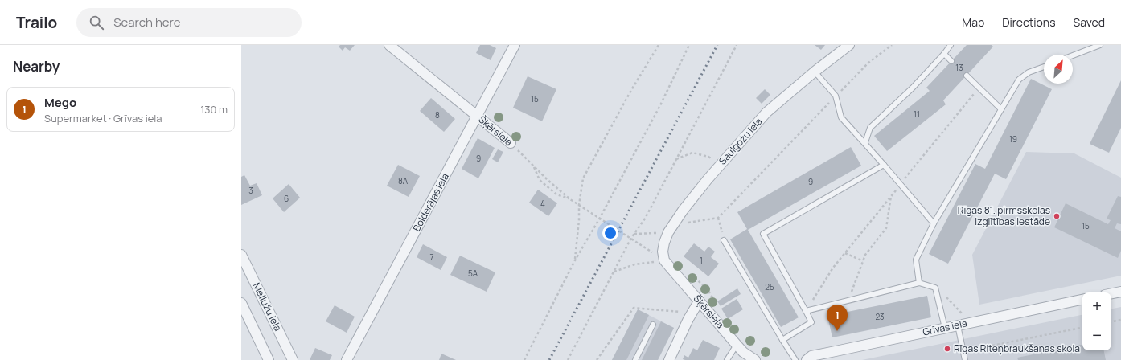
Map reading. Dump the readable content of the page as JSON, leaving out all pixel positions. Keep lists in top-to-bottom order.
{
  "streets": {
    "street": [
      "Šķērsiela",
      "Saulgožu iela",
      "Bolderājas iela",
      "Mellužu iela",
      "Grīvas iela"
    ]
  },
  "crossings": [
    ["Šķērsiela", "Saulgožu iela"],
    ["Šķērsiela", "Bolderājas iela"]
  ],
  "places": ["Rīgas 81. pirmsskolas izglītības iestāde", "Rīgas Riteņbraukšanas skola"],
  "house_numbers": [
    "13",
    "15",
    "11",
    "8",
    "19",
    "9",
    "8A",
    "9",
    "3",
    "6",
    "4",
    "15",
    "7",
    "1",
    "5A",
    "25",
    "23"
  ],
  "north": "top right",
  "page": {
    "header": "Trailo",
    "search": "Search here",
    "nav": ["Map", "Directions", "Saved"],
    "heading": "Nearby",
    "list": [
      {
        "mark": "1",
        "name": "Mego",
        "note": "Supermarket · Grīvas iela",
        "value": "130 m"
      }
    ],
    "map_buttons": ["+", "−"],
    "pins": "1"
  }
}
